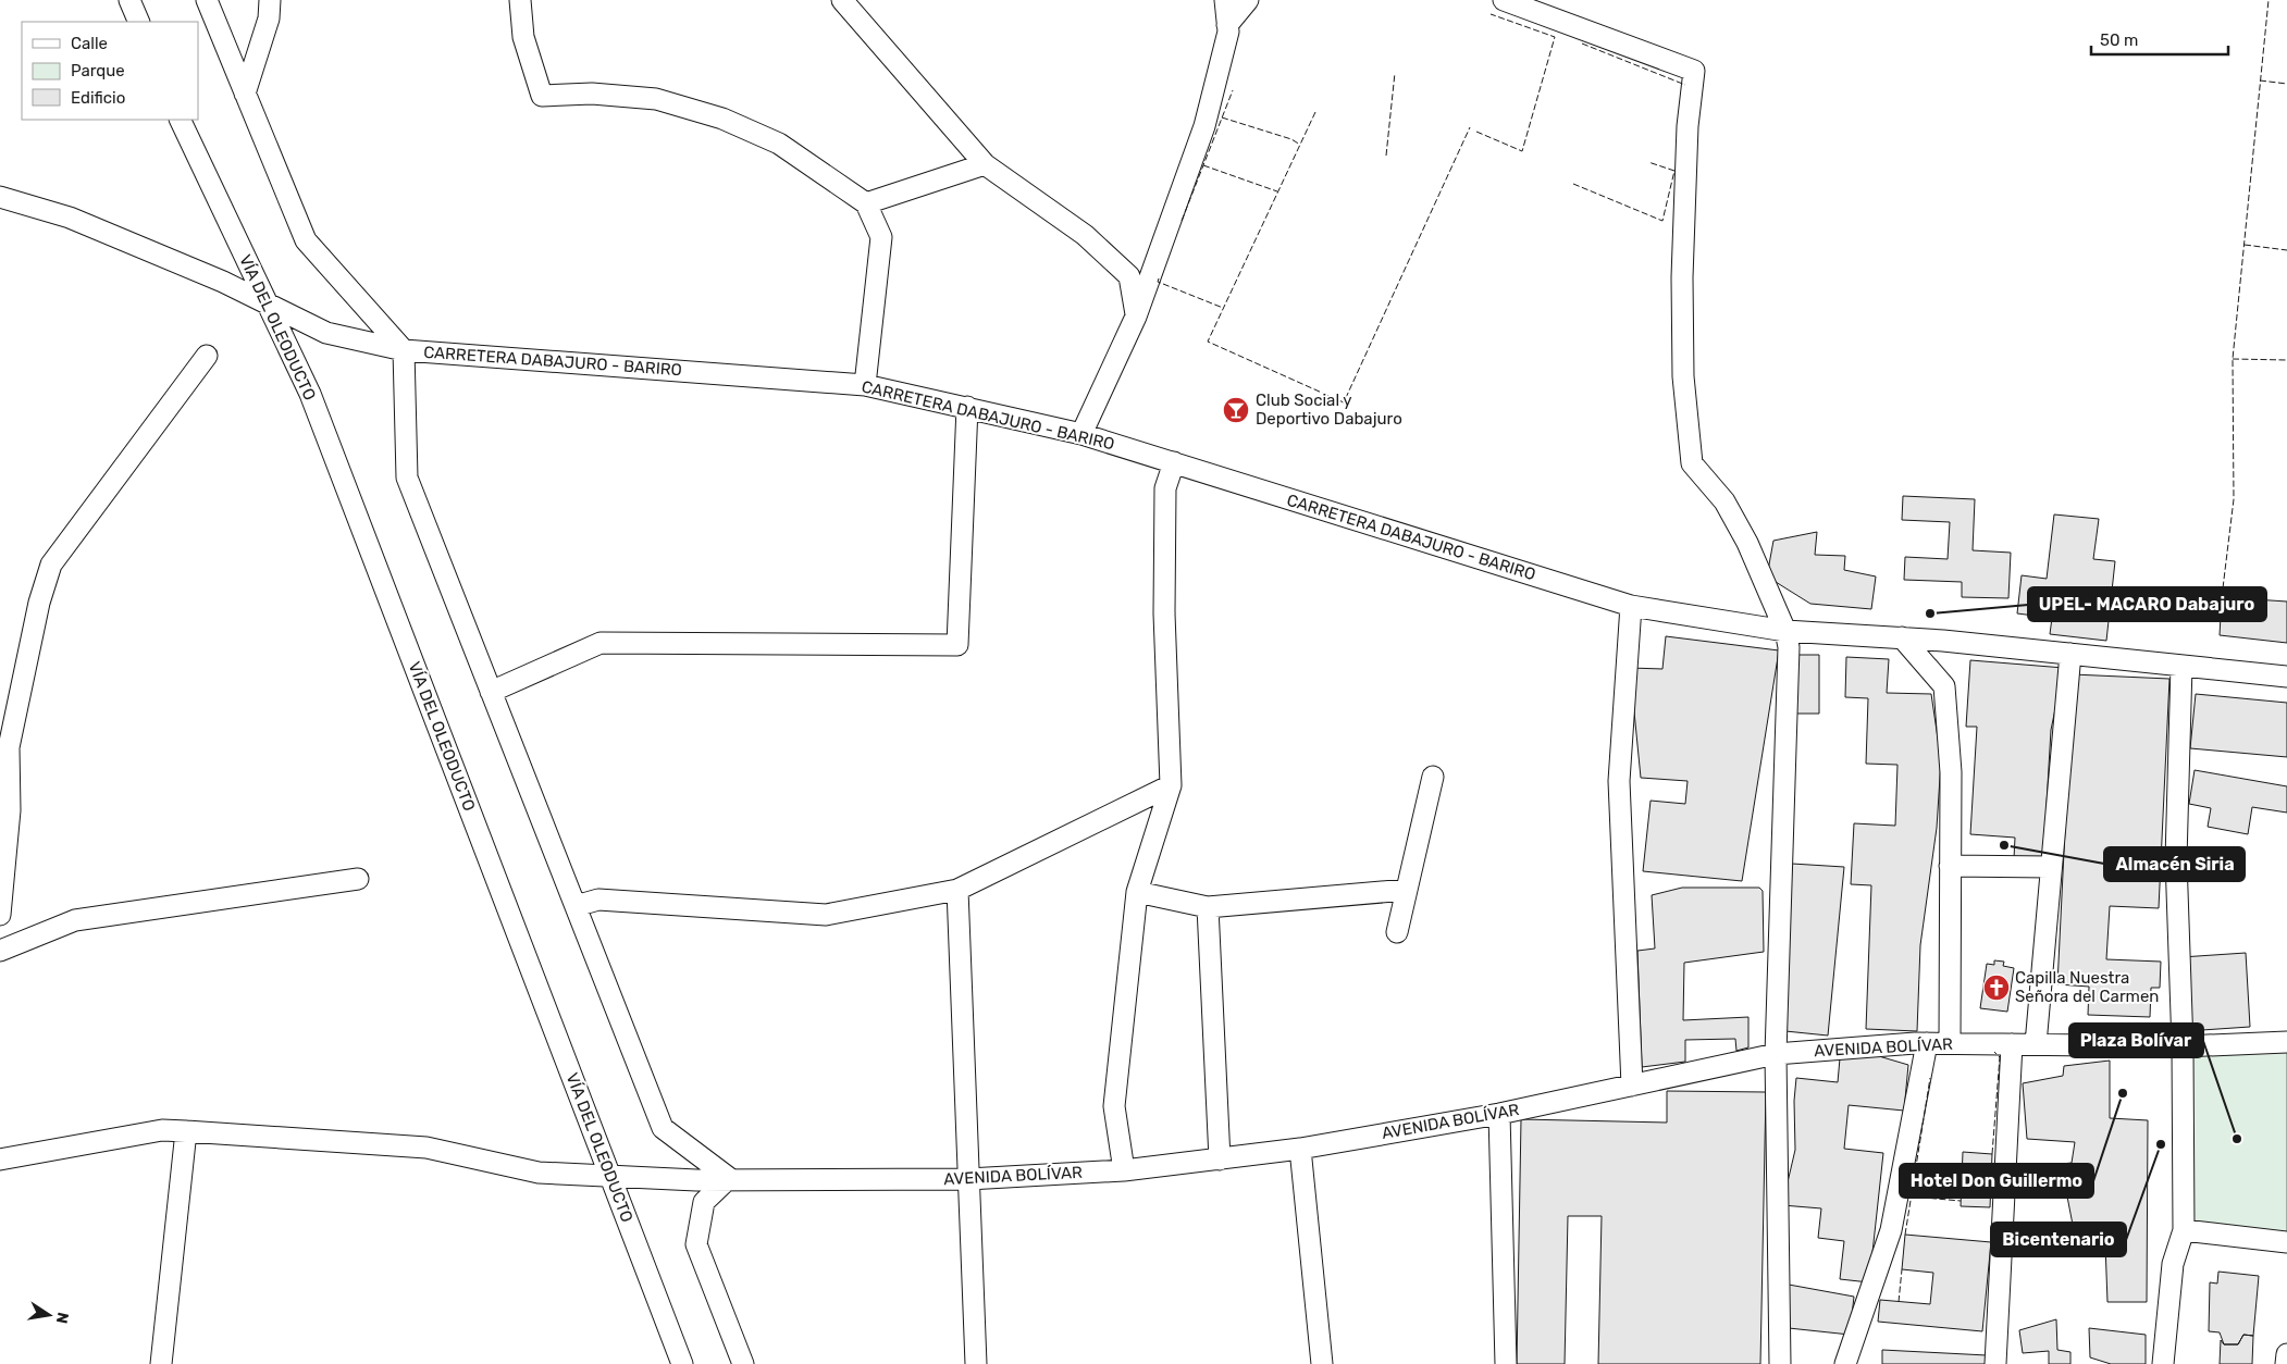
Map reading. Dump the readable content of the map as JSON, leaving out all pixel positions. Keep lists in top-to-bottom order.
{
  "streets": {
    "street": ["VÍA DEL OLEODUCTO", "CARRETERA DABAJURO - BARIRO", "AVENIDA BOLÍVAR"]
  },
  "crossings": [
    ["VÍA DEL OLEODUCTO", "CARRETERA DABAJURO - BARIRO"],
    ["VÍA DEL OLEODUCTO", "AVENIDA BOLÍVAR"]
  ],
  "places": {
    "bar": ["Club Social y Deportivo Dabajuro"],
    "other": [
      "UPEL- MACARO Dabajuro",
      "Almacén Siria",
      "Hotel Don Guillermo",
      "Plaza Bolívar",
      "Bicentenario"
    ],
    "church": ["Capilla Nuestra Señora del Carmen"]
  },
  "legend": ["Calle", "Parque", "Edificio"],
  "scale_bar": "50 m",
  "north": "right"
}
